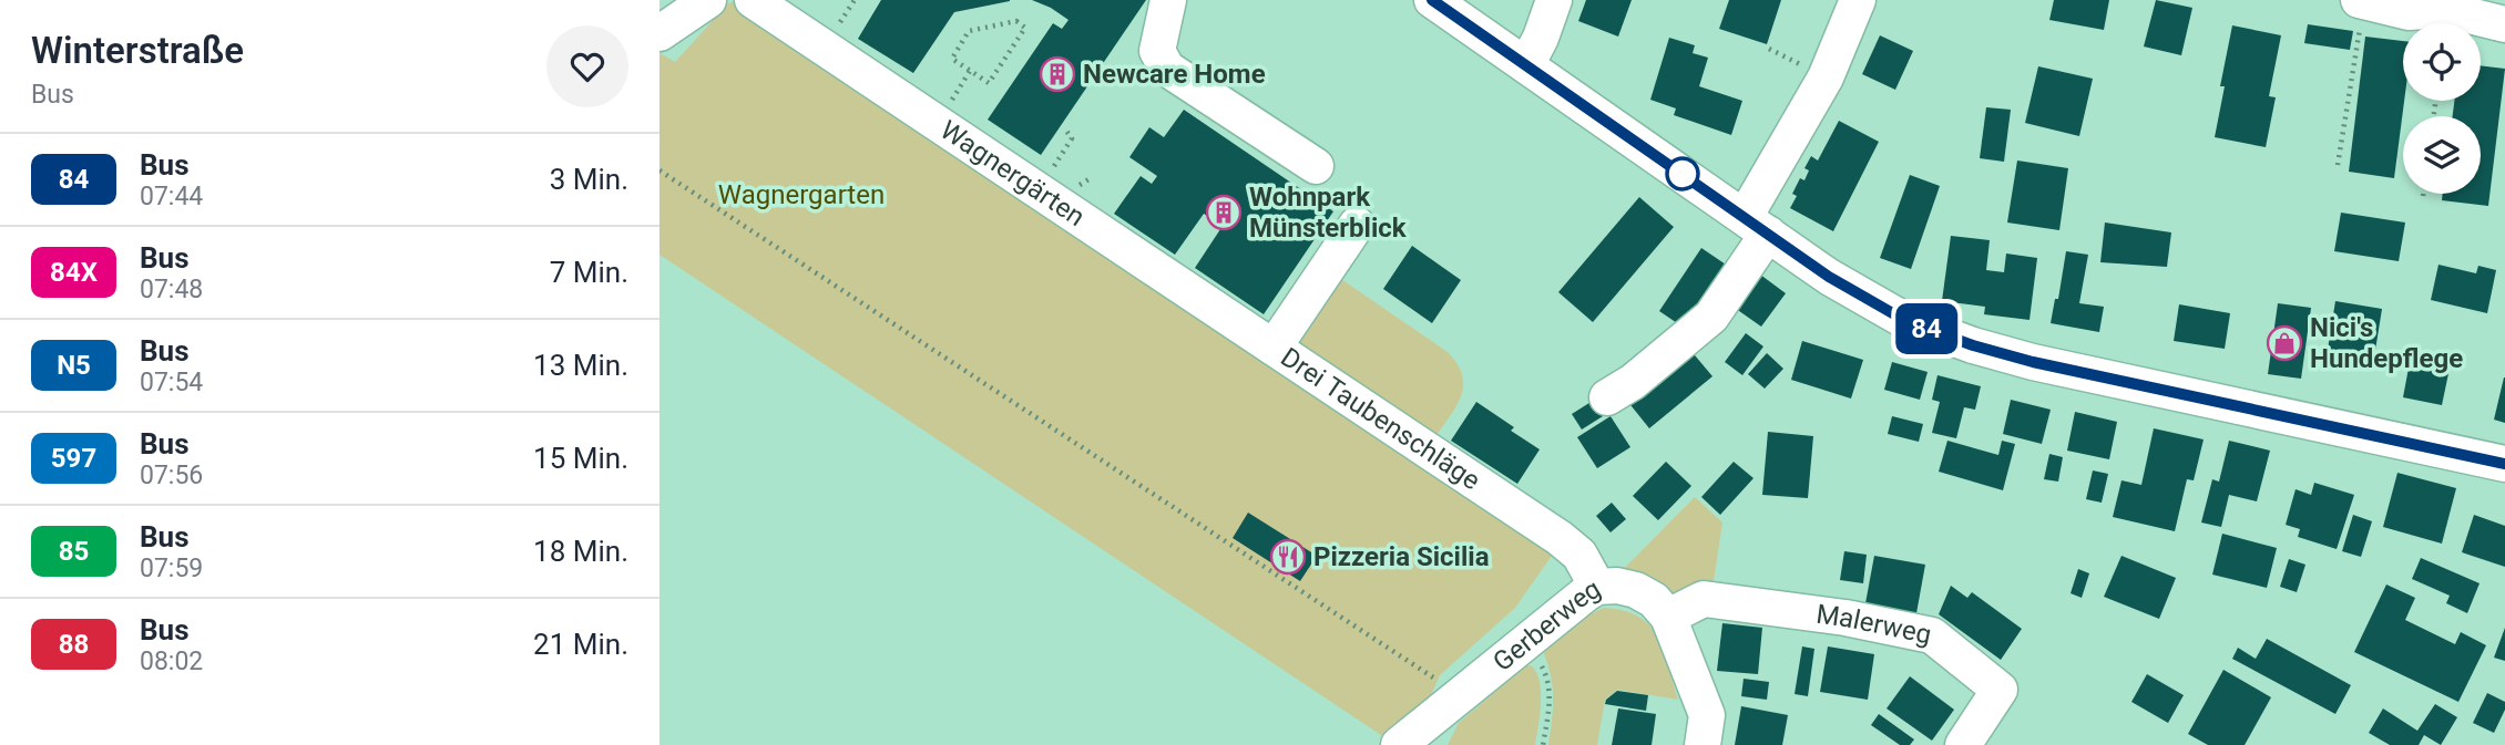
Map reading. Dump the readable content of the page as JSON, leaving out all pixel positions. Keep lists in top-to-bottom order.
{
  "streets": {
    "street": [
      "Wagnergärten",
      "Drei Taubenschläge",
      "Malerweg",
      "Gerberweg"
    ]
  },
  "crossings": [
    ["Wagnergärten", "Drei Taubenschläge"],
    ["Drei Taubenschläge", "Gerberweg"],
    ["Malerweg", "Gerberweg"]
  ],
  "parks": ["Wagnergarten"],
  "places": {
    "building": ["Newcare Home", "Wohnpark Münsterblick"],
    "shop": ["Nici's Hundepflege"],
    "restaurant": ["Pizzeria Sicilia"]
  },
  "lines": ["bus line 84"],
  "page": {
    "heading": ["Winterstraße", "Bus"],
    "on_map": "84",
    "list": [
      {
        "mark": "84",
        "name": "Bus",
        "note": "07:44",
        "value": "3 Min."
      },
      {
        "mark": "84X",
        "name": "Bus",
        "note": "07:48",
        "value": "7 Min."
      },
      {
        "mark": "N5",
        "name": "Bus",
        "note": "07:54",
        "value": "13 Min."
      },
      {
        "mark": "597",
        "name": "Bus",
        "note": "07:56",
        "value": "15 Min."
      },
      {
        "mark": "85",
        "name": "Bus",
        "note": "07:59",
        "value": "18 Min."
      },
      {
        "mark": "88",
        "name": "Bus",
        "note": "08:02",
        "value": "21 Min."
      }
    ]
  }
}
